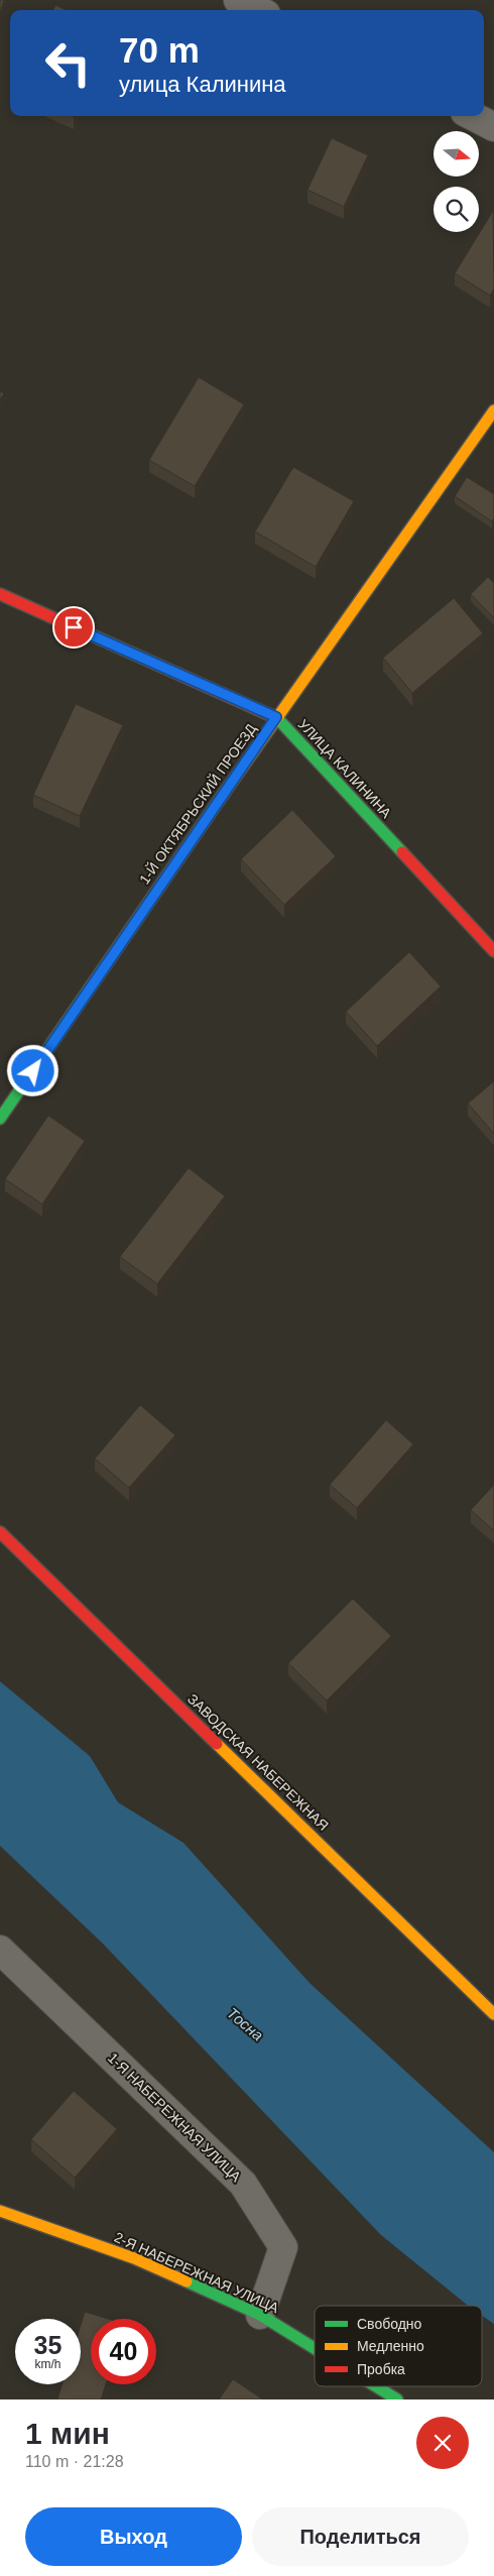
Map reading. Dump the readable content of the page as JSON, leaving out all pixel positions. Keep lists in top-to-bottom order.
{
  "streets": {
    "street": [
      "УЛИЦА КАЛИНИНА",
      "1-Й ОКТЯБРЬСКИЙ ПРОЕЗД",
      "ЗАВОДСКАЯ НАБЕРЕЖНАЯ",
      "1-Я НАБЕРЕЖНАЯ УЛИЦА",
      "2-Я НАБЕРЕЖНАЯ УЛИЦА"
    ]
  },
  "crossings": [
    ["УЛИЦА КАЛИНИНА", "1-Й ОКТЯБРЬСКИЙ ПРОЕЗД"],
    ["1-Я НАБЕРЕЖНАЯ УЛИЦА", "2-Я НАБЕРЕЖНАЯ УЛИЦА"]
  ],
  "water": ["Тосна"],
  "legend": ["Свободно", "Медленно", "Пробка"],
  "north": "right",
  "page": {
    "turn": ["70 m", "улица Калинина"],
    "speed": "35 km/h",
    "limit": "40",
    "heading": ["1 мин", "110 m · 21:28"],
    "buttons": ["Выход", "Поделиться"]
  }
}
